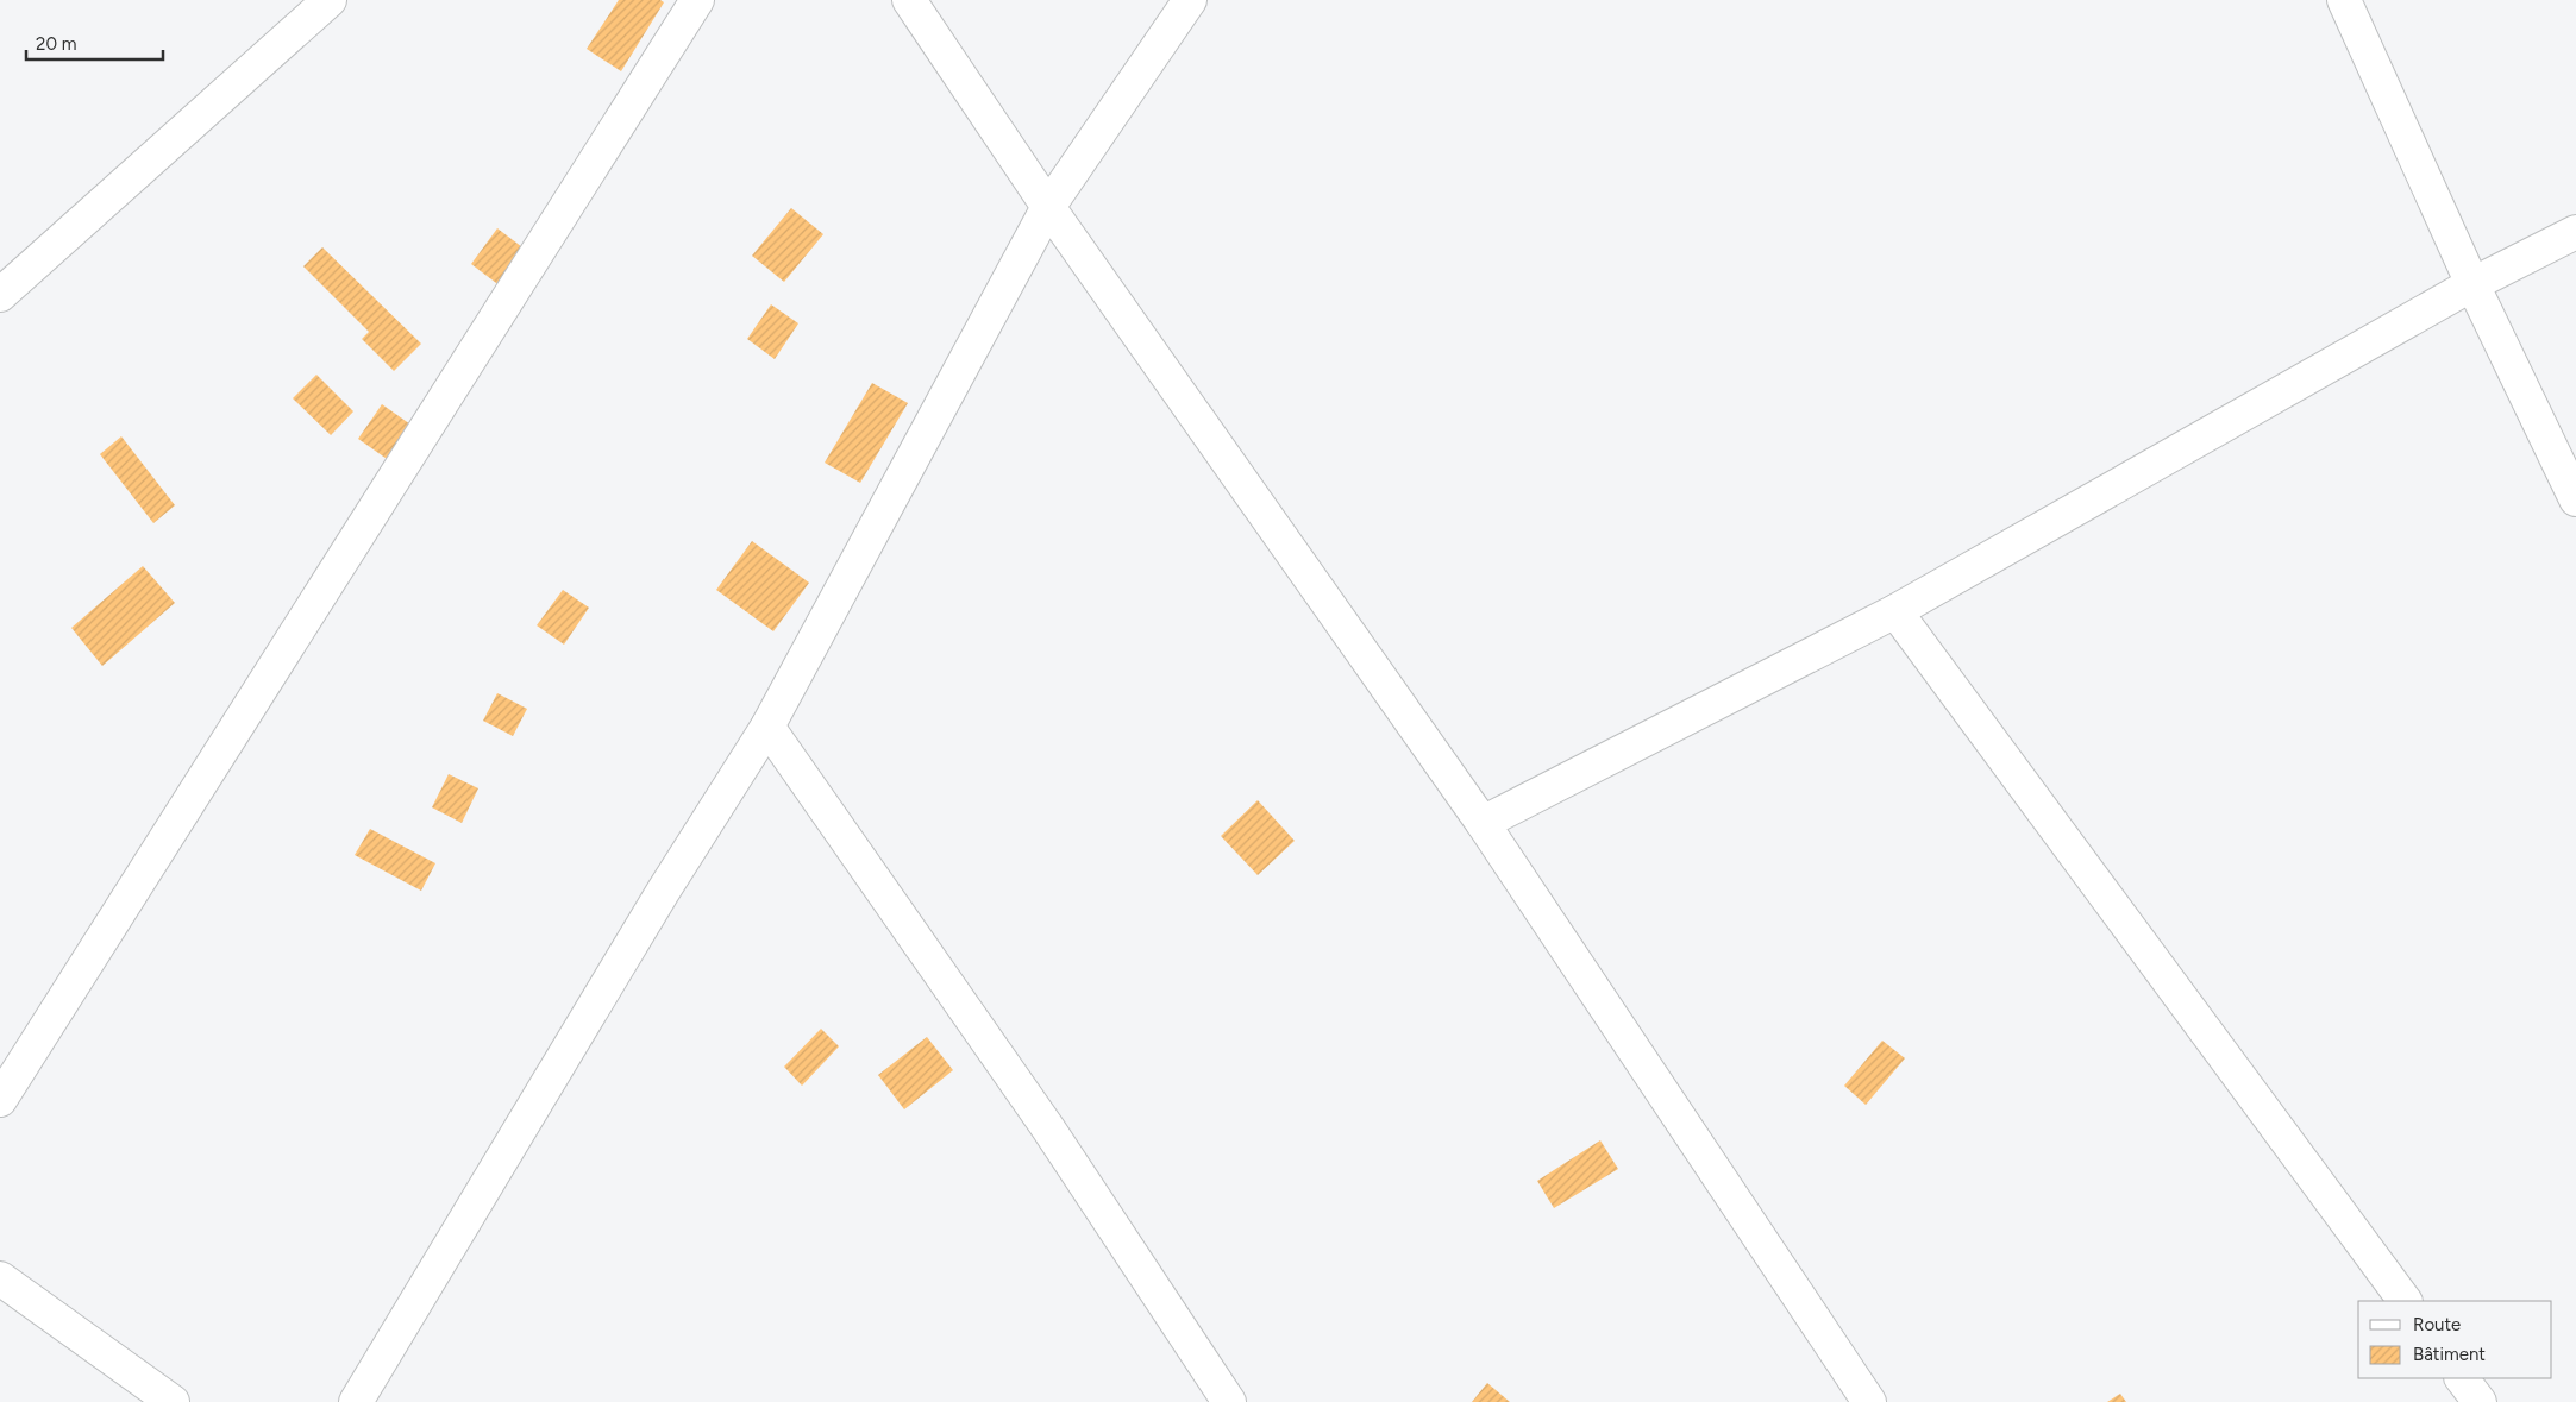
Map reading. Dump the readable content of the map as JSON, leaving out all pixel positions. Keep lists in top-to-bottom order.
{
  "legend": ["Route", "Bâtiment"],
  "scale_bar": "20 m"
}
